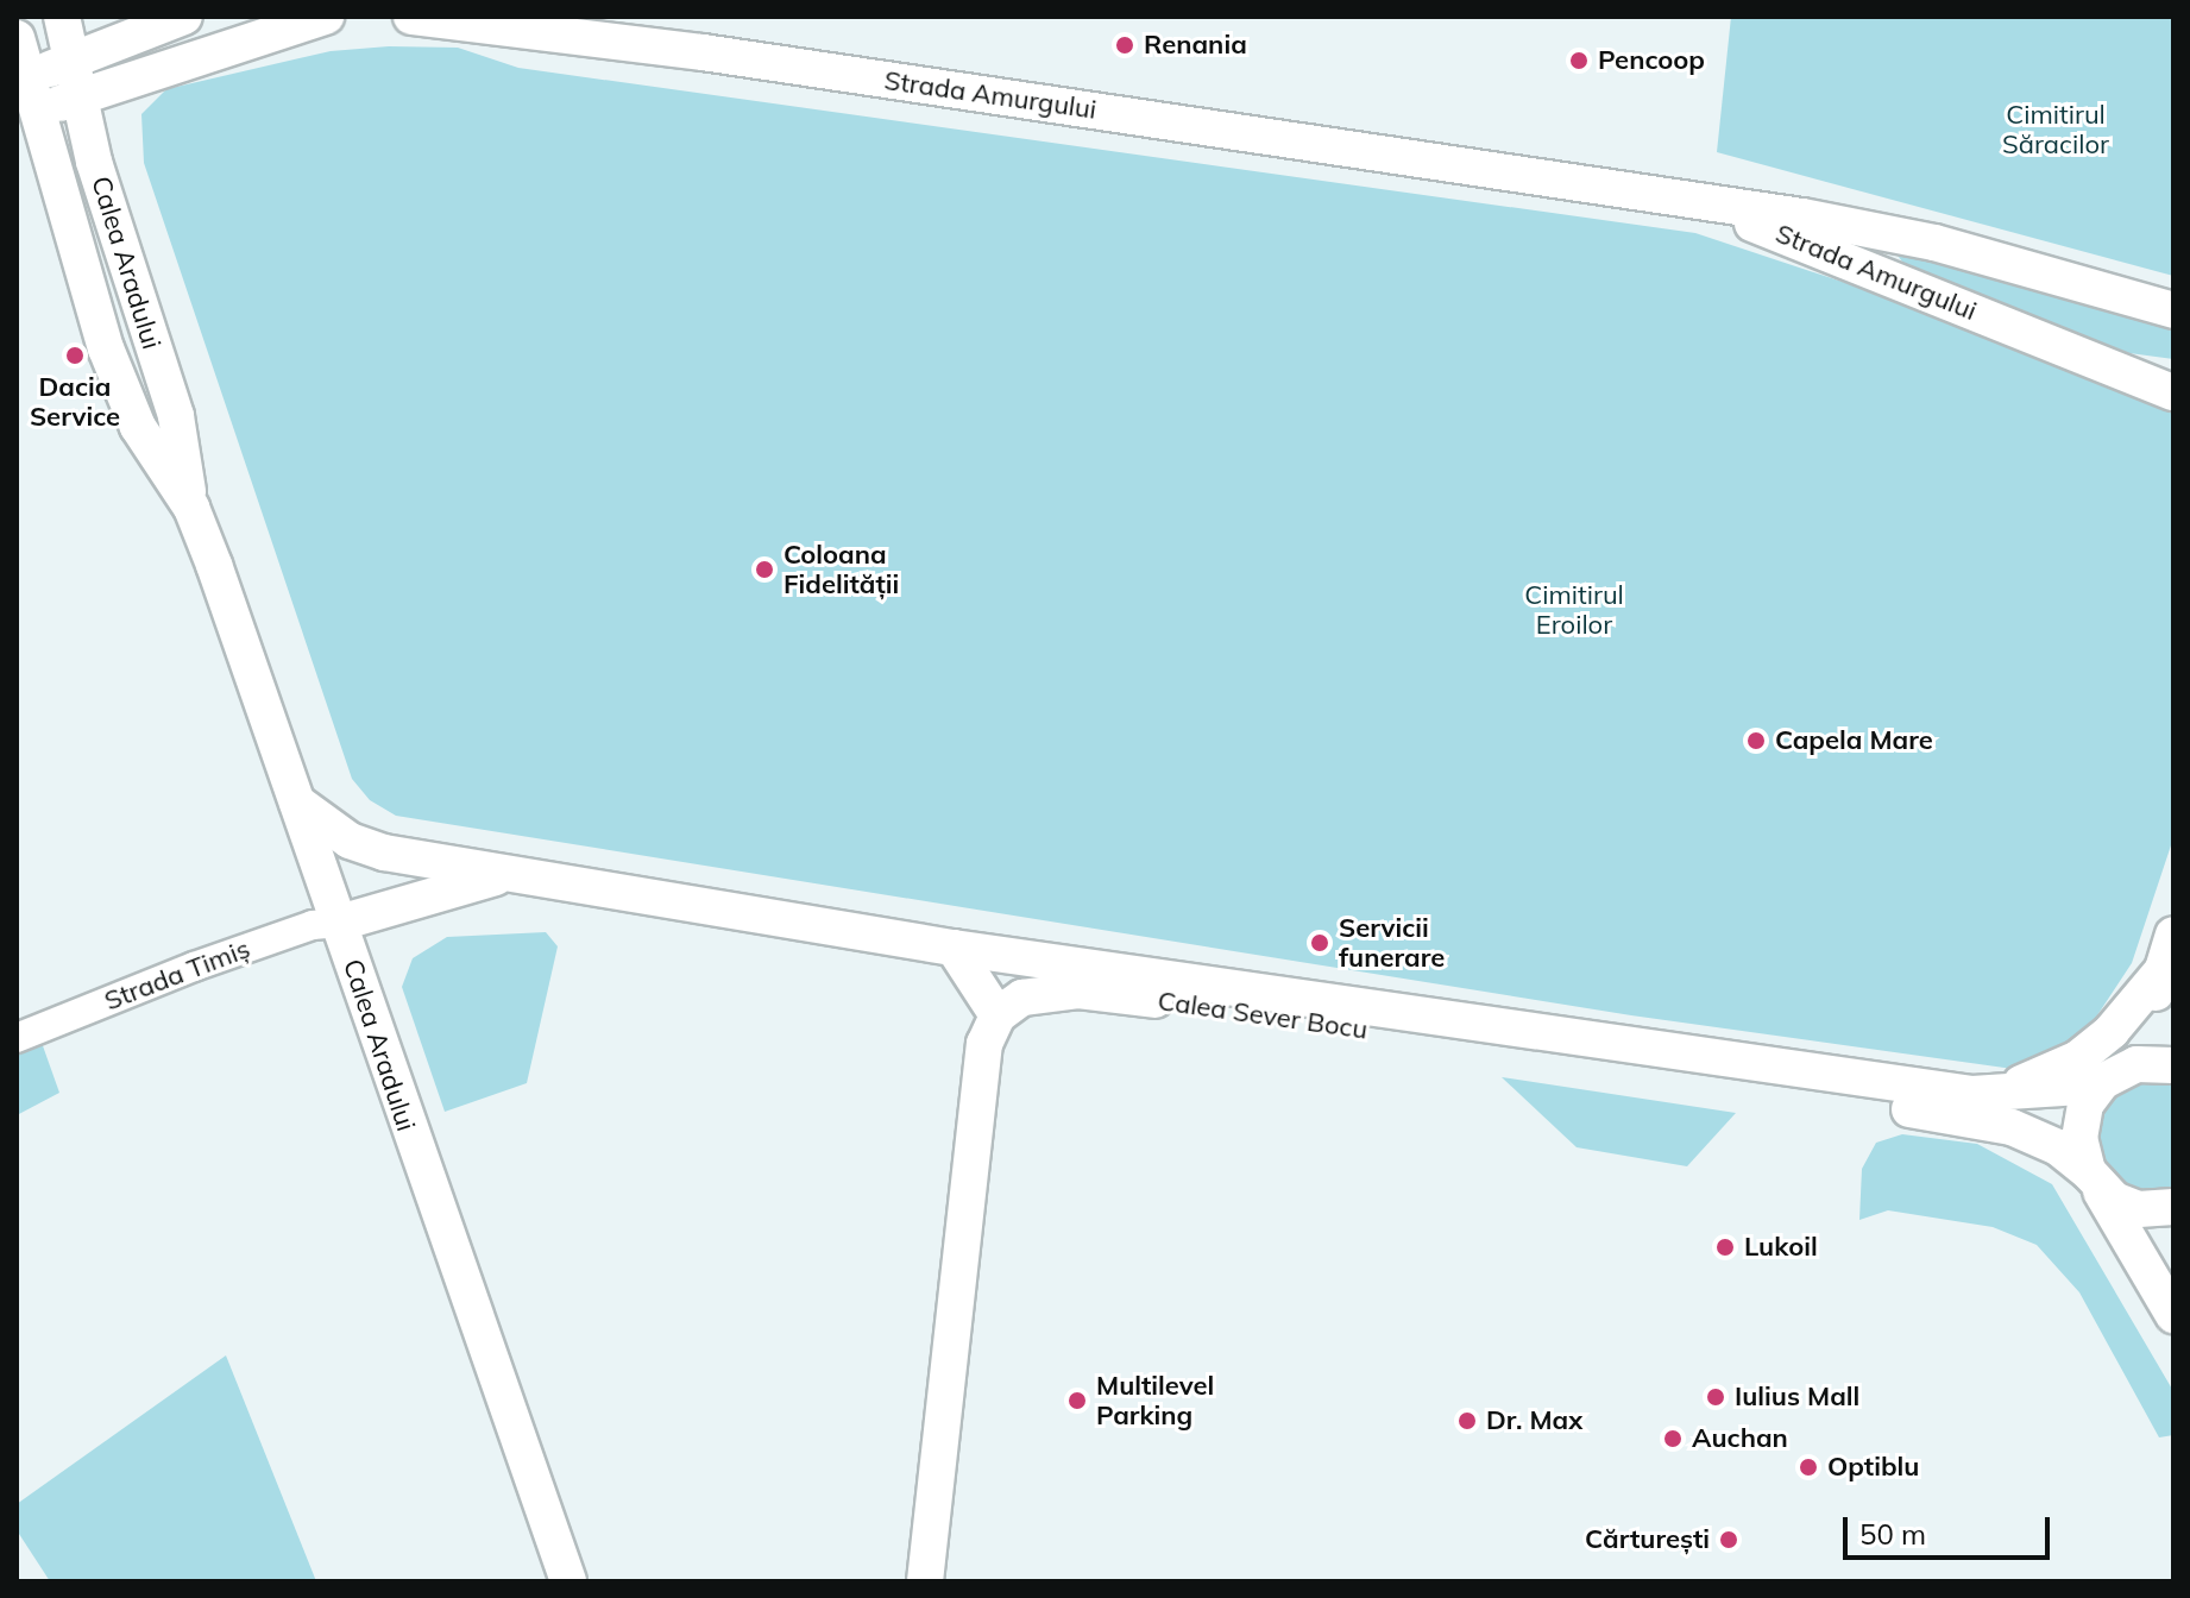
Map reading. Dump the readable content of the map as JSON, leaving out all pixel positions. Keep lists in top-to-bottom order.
{
  "streets": {
    "main road": ["Strada Amurgului", "Calea Aradului", "Calea Sever Bocu"],
    "street": ["Strada Timiș"]
  },
  "crossings": [
    ["Calea Aradului", "Strada Timiș"],
    ["Calea Aradului", "Calea Sever Bocu"]
  ],
  "parks": ["Cimitirul Săracilor", "Cimitirul Eroilor"],
  "places": [
    "Renania",
    "Pencoop",
    "Dacia Service",
    "Coloana Fidelității",
    "Capela Mare",
    "Servicii funerare",
    "Lukoil",
    "Iulius Mall",
    "Multilevel Parking",
    "Dr. Max",
    "Auchan",
    "Optiblu",
    "Cărturești"
  ],
  "scale_bar": "50 m"
}
